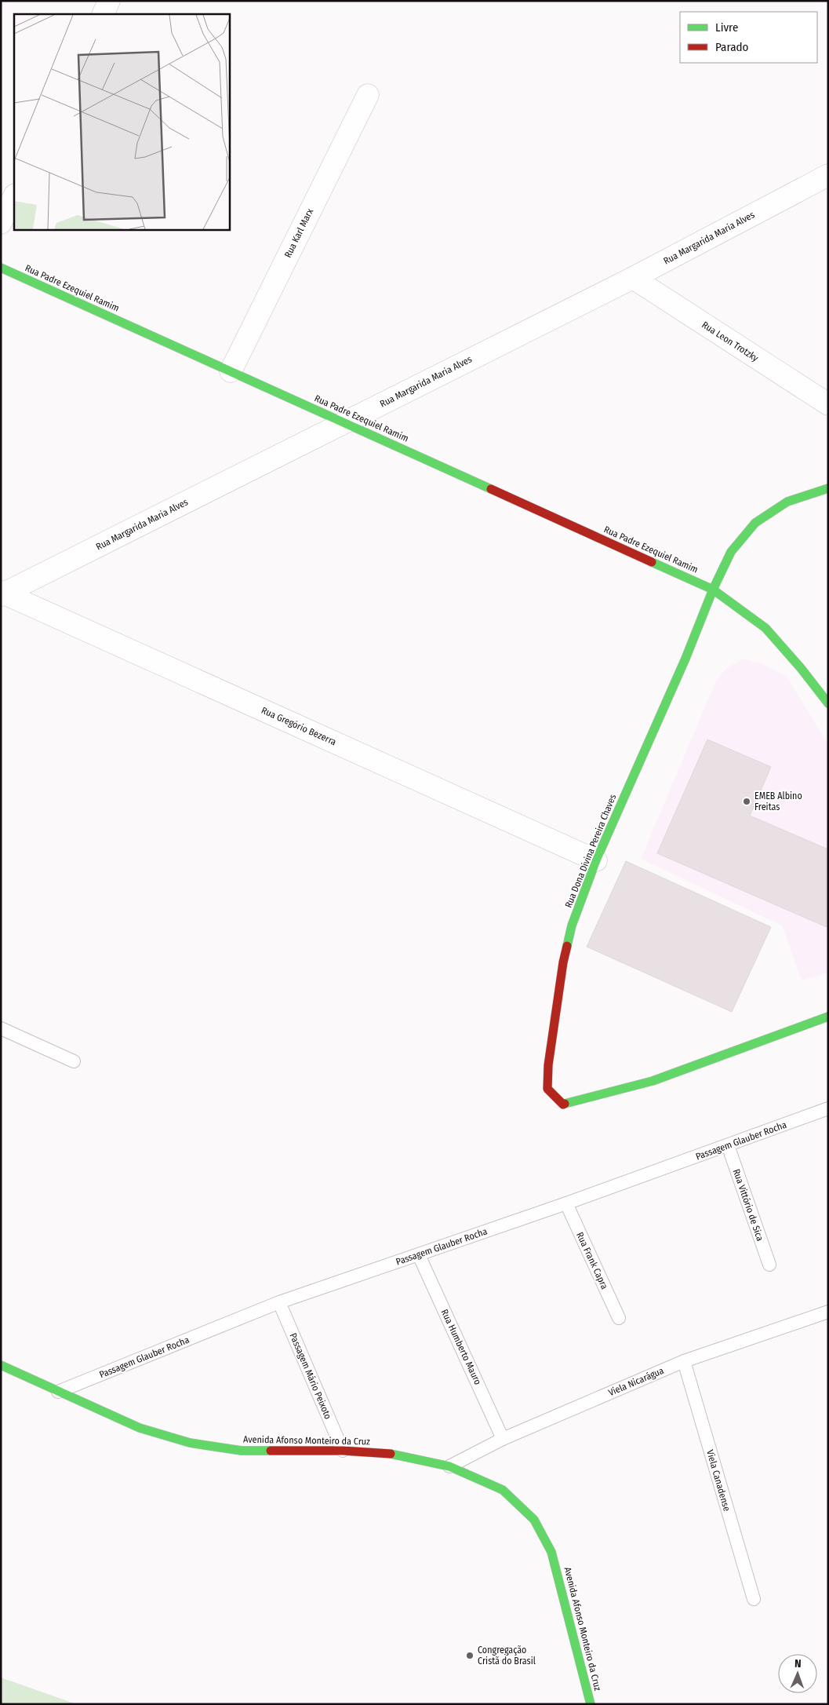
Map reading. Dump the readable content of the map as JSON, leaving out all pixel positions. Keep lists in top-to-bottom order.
{
  "streets": {
    "street": [
      "Rua Karl Marx",
      "Rua Margarida Maria Alves",
      "Rua Padre Ezequiel Ramim",
      "Rua Leon Trotzky",
      "Rua Gregório Bezerra",
      "Rua Dona Divina Pereira Chaves",
      "Avenida Afonso Monteiro da Cruz"
    ],
    "lane": [
      "Passagem Glauber Rocha",
      "Rua Vittório de Sica",
      "Rua Frank Capra",
      "Rua Humberto Mauro",
      "Passagem Mário Peixoto",
      "Viela Nicarágua",
      "Viela Canadense"
    ]
  },
  "crossings": [
    ["Rua Karl Marx", "Rua Padre Ezequiel Ramim"],
    ["Rua Margarida Maria Alves", "Rua Padre Ezequiel Ramim"],
    ["Rua Margarida Maria Alves", "Rua Leon Trotzky"],
    ["Rua Margarida Maria Alves", "Rua Gregório Bezerra"],
    ["Rua Padre Ezequiel Ramim", "Rua Dona Divina Pereira Chaves"],
    ["Rua Gregório Bezerra", "Rua Dona Divina Pereira Chaves"],
    ["Passagem Glauber Rocha", "Rua Vittório de Sica"],
    ["Passagem Glauber Rocha", "Rua Frank Capra"],
    ["Passagem Glauber Rocha", "Rua Humberto Mauro"],
    ["Passagem Glauber Rocha", "Passagem Mário Peixoto"],
    ["Passagem Glauber Rocha", "Avenida Afonso Monteiro da Cruz"],
    ["Rua Humberto Mauro", "Viela Nicarágua"],
    ["Passagem Mário Peixoto", "Avenida Afonso Monteiro da Cruz"],
    ["Viela Nicarágua", "Avenida Afonso Monteiro da Cruz"],
    ["Viela Nicarágua", "Viela Canadense"]
  ],
  "places": ["EMEB Albino Freitas", "Congregação Cristã do Brasil"],
  "legend": ["Livre", "Parado"],
  "north": "top"
}
